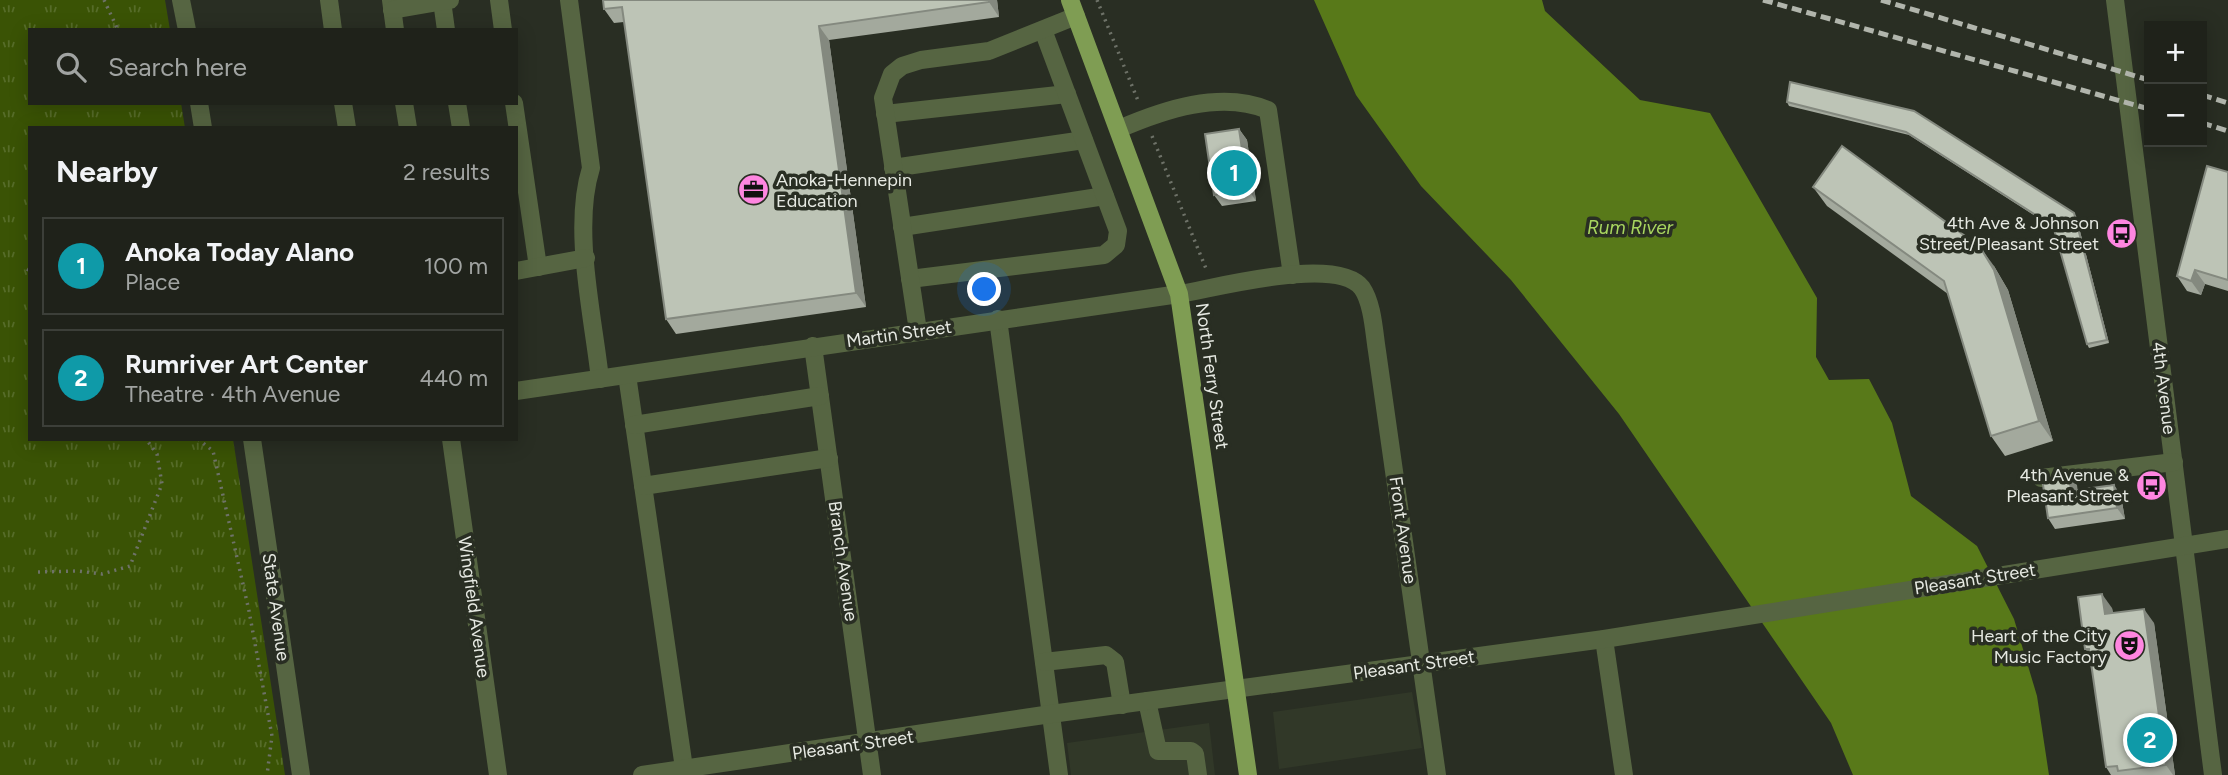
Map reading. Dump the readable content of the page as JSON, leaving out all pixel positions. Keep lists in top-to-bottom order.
{
  "streets": {
    "main road": ["North Ferry Street"],
    "street": [
      "Martin Street",
      "4th Avenue",
      "Front Avenue",
      "Branch Avenue",
      "Pleasant Street",
      "State Avenue",
      "Wingfield Avenue"
    ]
  },
  "crossings": [
    ["Martin Street", "North Ferry Street"],
    ["Martin Street", "Front Avenue"],
    ["Martin Street", "Branch Avenue"],
    ["North Ferry Street", "Pleasant Street"],
    ["4th Avenue", "Pleasant Street"],
    ["Front Avenue", "Pleasant Street"],
    ["Branch Avenue", "Pleasant Street"]
  ],
  "water": ["Rum River"],
  "places": {
    "office": ["Anoka-Hennepin Education"],
    "bus stop": ["4th Ave & Johnson Street/Pleasant Street", "4th Avenue & Pleasant Street"],
    "theatre": ["Heart of the City Music Factory"]
  },
  "page": {
    "map_buttons": ["+", "−"],
    "search": "Search here",
    "heading": ["Nearby", "2 results"],
    "pins": ["1", "2"],
    "list": [
      {
        "mark": "1",
        "name": "Anoka Today Alano",
        "note": "Place",
        "value": "100 m"
      },
      {
        "mark": "2",
        "name": "Rumriver Art Center",
        "note": "Theatre · 4th Avenue",
        "value": "440 m"
      }
    ]
  }
}
